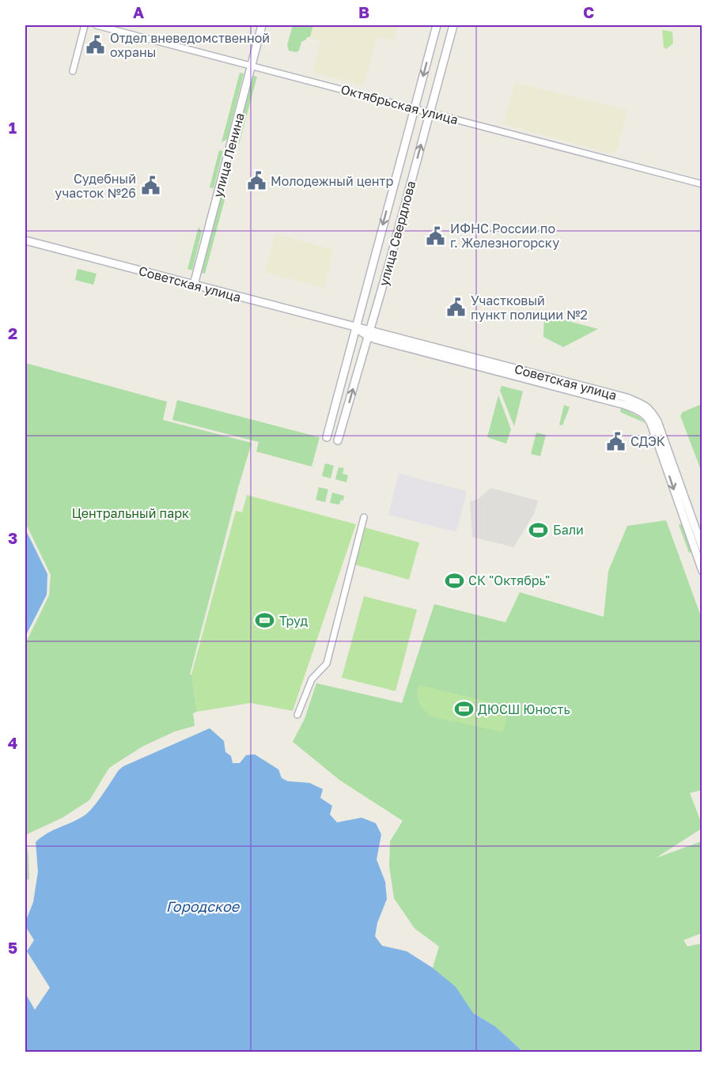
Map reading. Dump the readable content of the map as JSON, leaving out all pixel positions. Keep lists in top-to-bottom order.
{
  "streets": {
    "main road": ["улица Ленина", "улица Свердлова", "Советская улица"],
    "street": ["Октябрьская улица"]
  },
  "crossings": [
    ["Октябрьская улица", "улица Ленина"],
    ["Октябрьская улица", "улица Свердлова"],
    ["улица Ленина", "Советская улица"],
    ["улица Свердлова", "Советская улица"]
  ],
  "water": ["Городское"],
  "parks": ["Центральный парк"],
  "places": {
    "public building": [
      "Отдел вневедомственной охраны",
      "Молодежный центр",
      "Судебный участок №26",
      "ИФНС России по г. Железногорску",
      "Участковый пункт полиции №2",
      "СДЭК"
    ],
    "sports": [
      "Бали",
      "СК \"Октябрь\"",
      "Труд",
      "ДЮСШ Юность"
    ]
  },
  "grid": {
    "columns": ["A", "B", "C"],
    "rows": [
      "1",
      "2",
      "3",
      "4",
      "5"
    ]
  }
}
